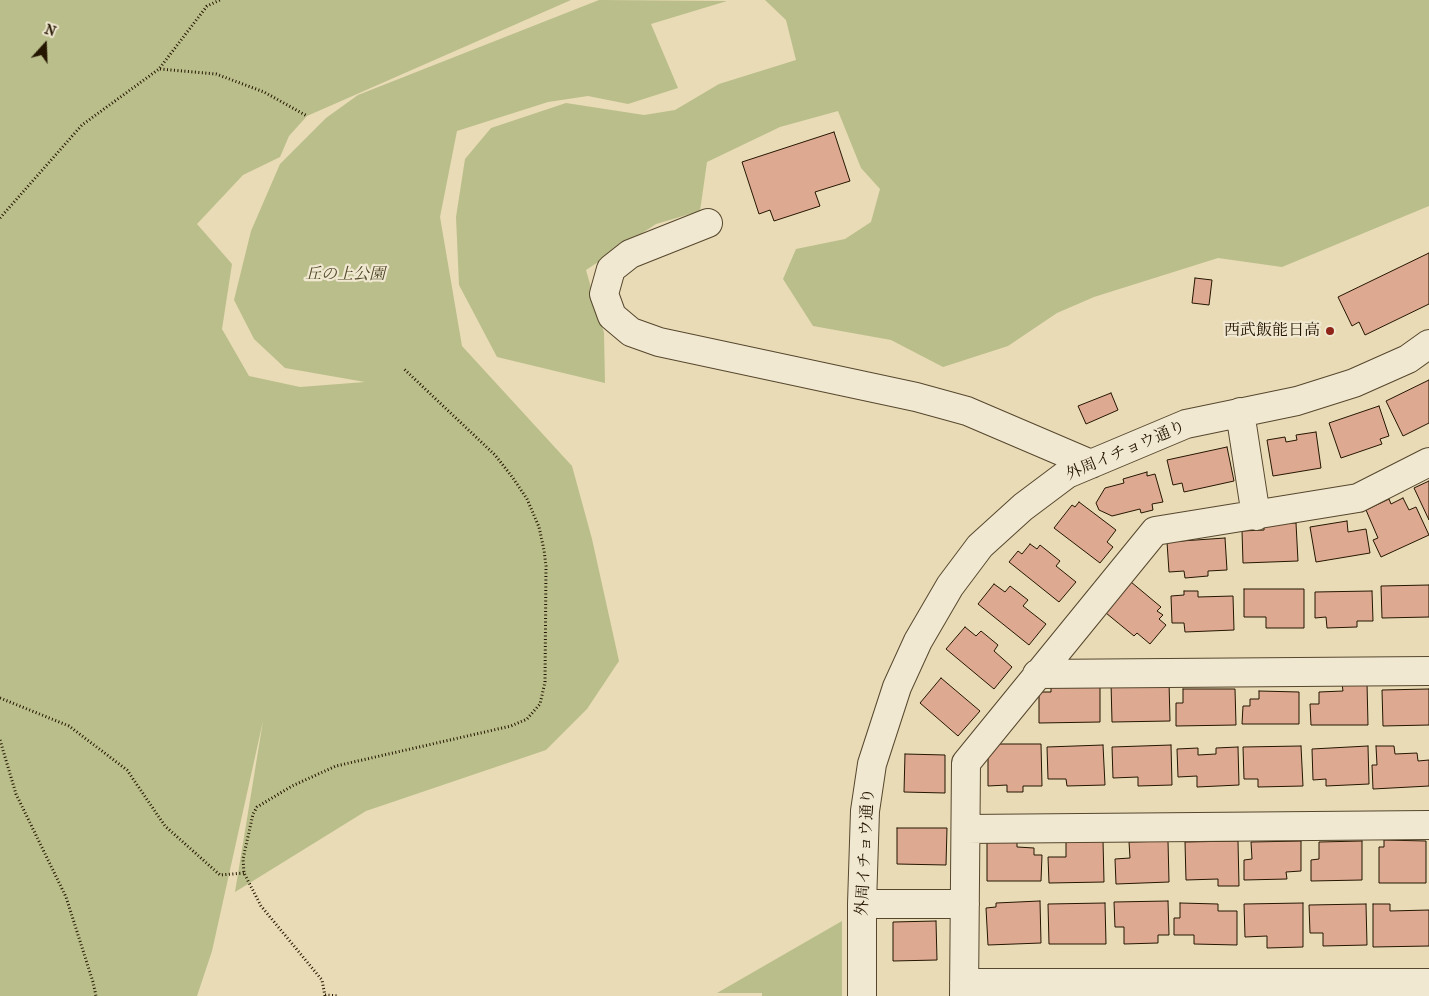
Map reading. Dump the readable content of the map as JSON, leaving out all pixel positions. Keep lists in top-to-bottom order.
{
  "streets": {
    "street": ["外周イチョウ通り"]
  },
  "parks": ["丘の上公園"],
  "places": ["西武飯能日高"],
  "north": "top"
}
